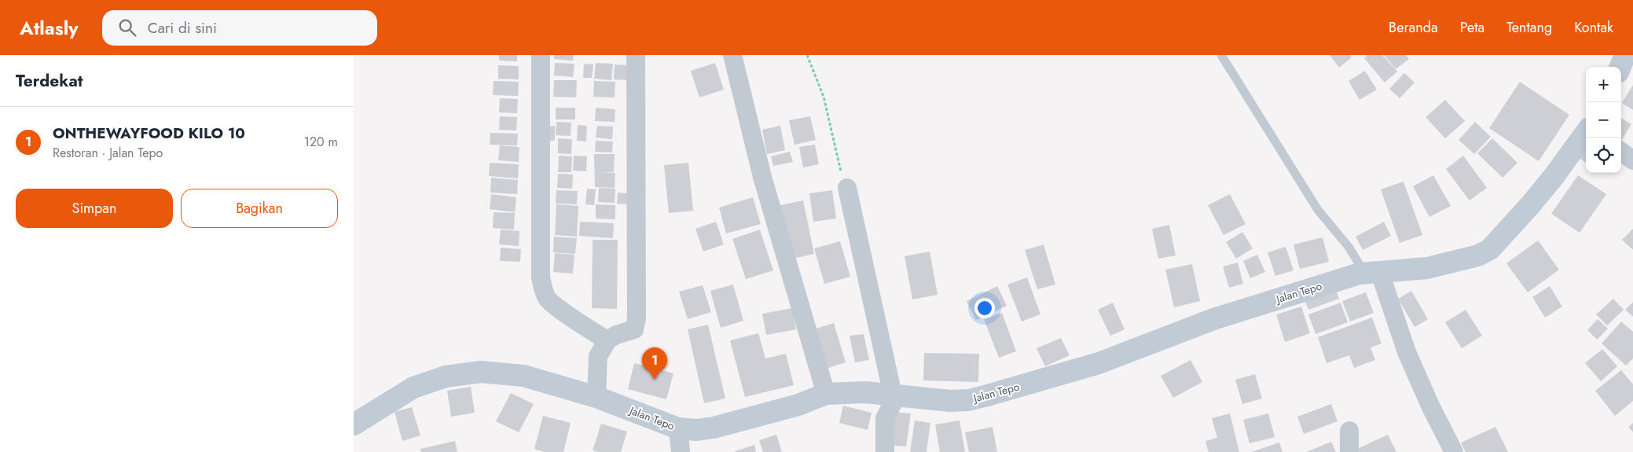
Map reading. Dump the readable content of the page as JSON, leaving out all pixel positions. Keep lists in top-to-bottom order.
{
  "streets": {
    "street": ["Jalan Tepo"]
  },
  "page": {
    "header": "Atlasly",
    "search": "Cari di sini",
    "nav": [
      "Beranda",
      "Peta",
      "Tentang",
      "Kontak"
    ],
    "heading": "Terdekat",
    "map_buttons": ["+", "−"],
    "list": [
      {
        "mark": "1",
        "name": "ONTHEWAYFOOD KILO 10",
        "note": "Restoran · Jalan Tepo",
        "value": "120 m"
      }
    ],
    "buttons": ["Simpan", "Bagikan"],
    "pins": "1"
  }
}
